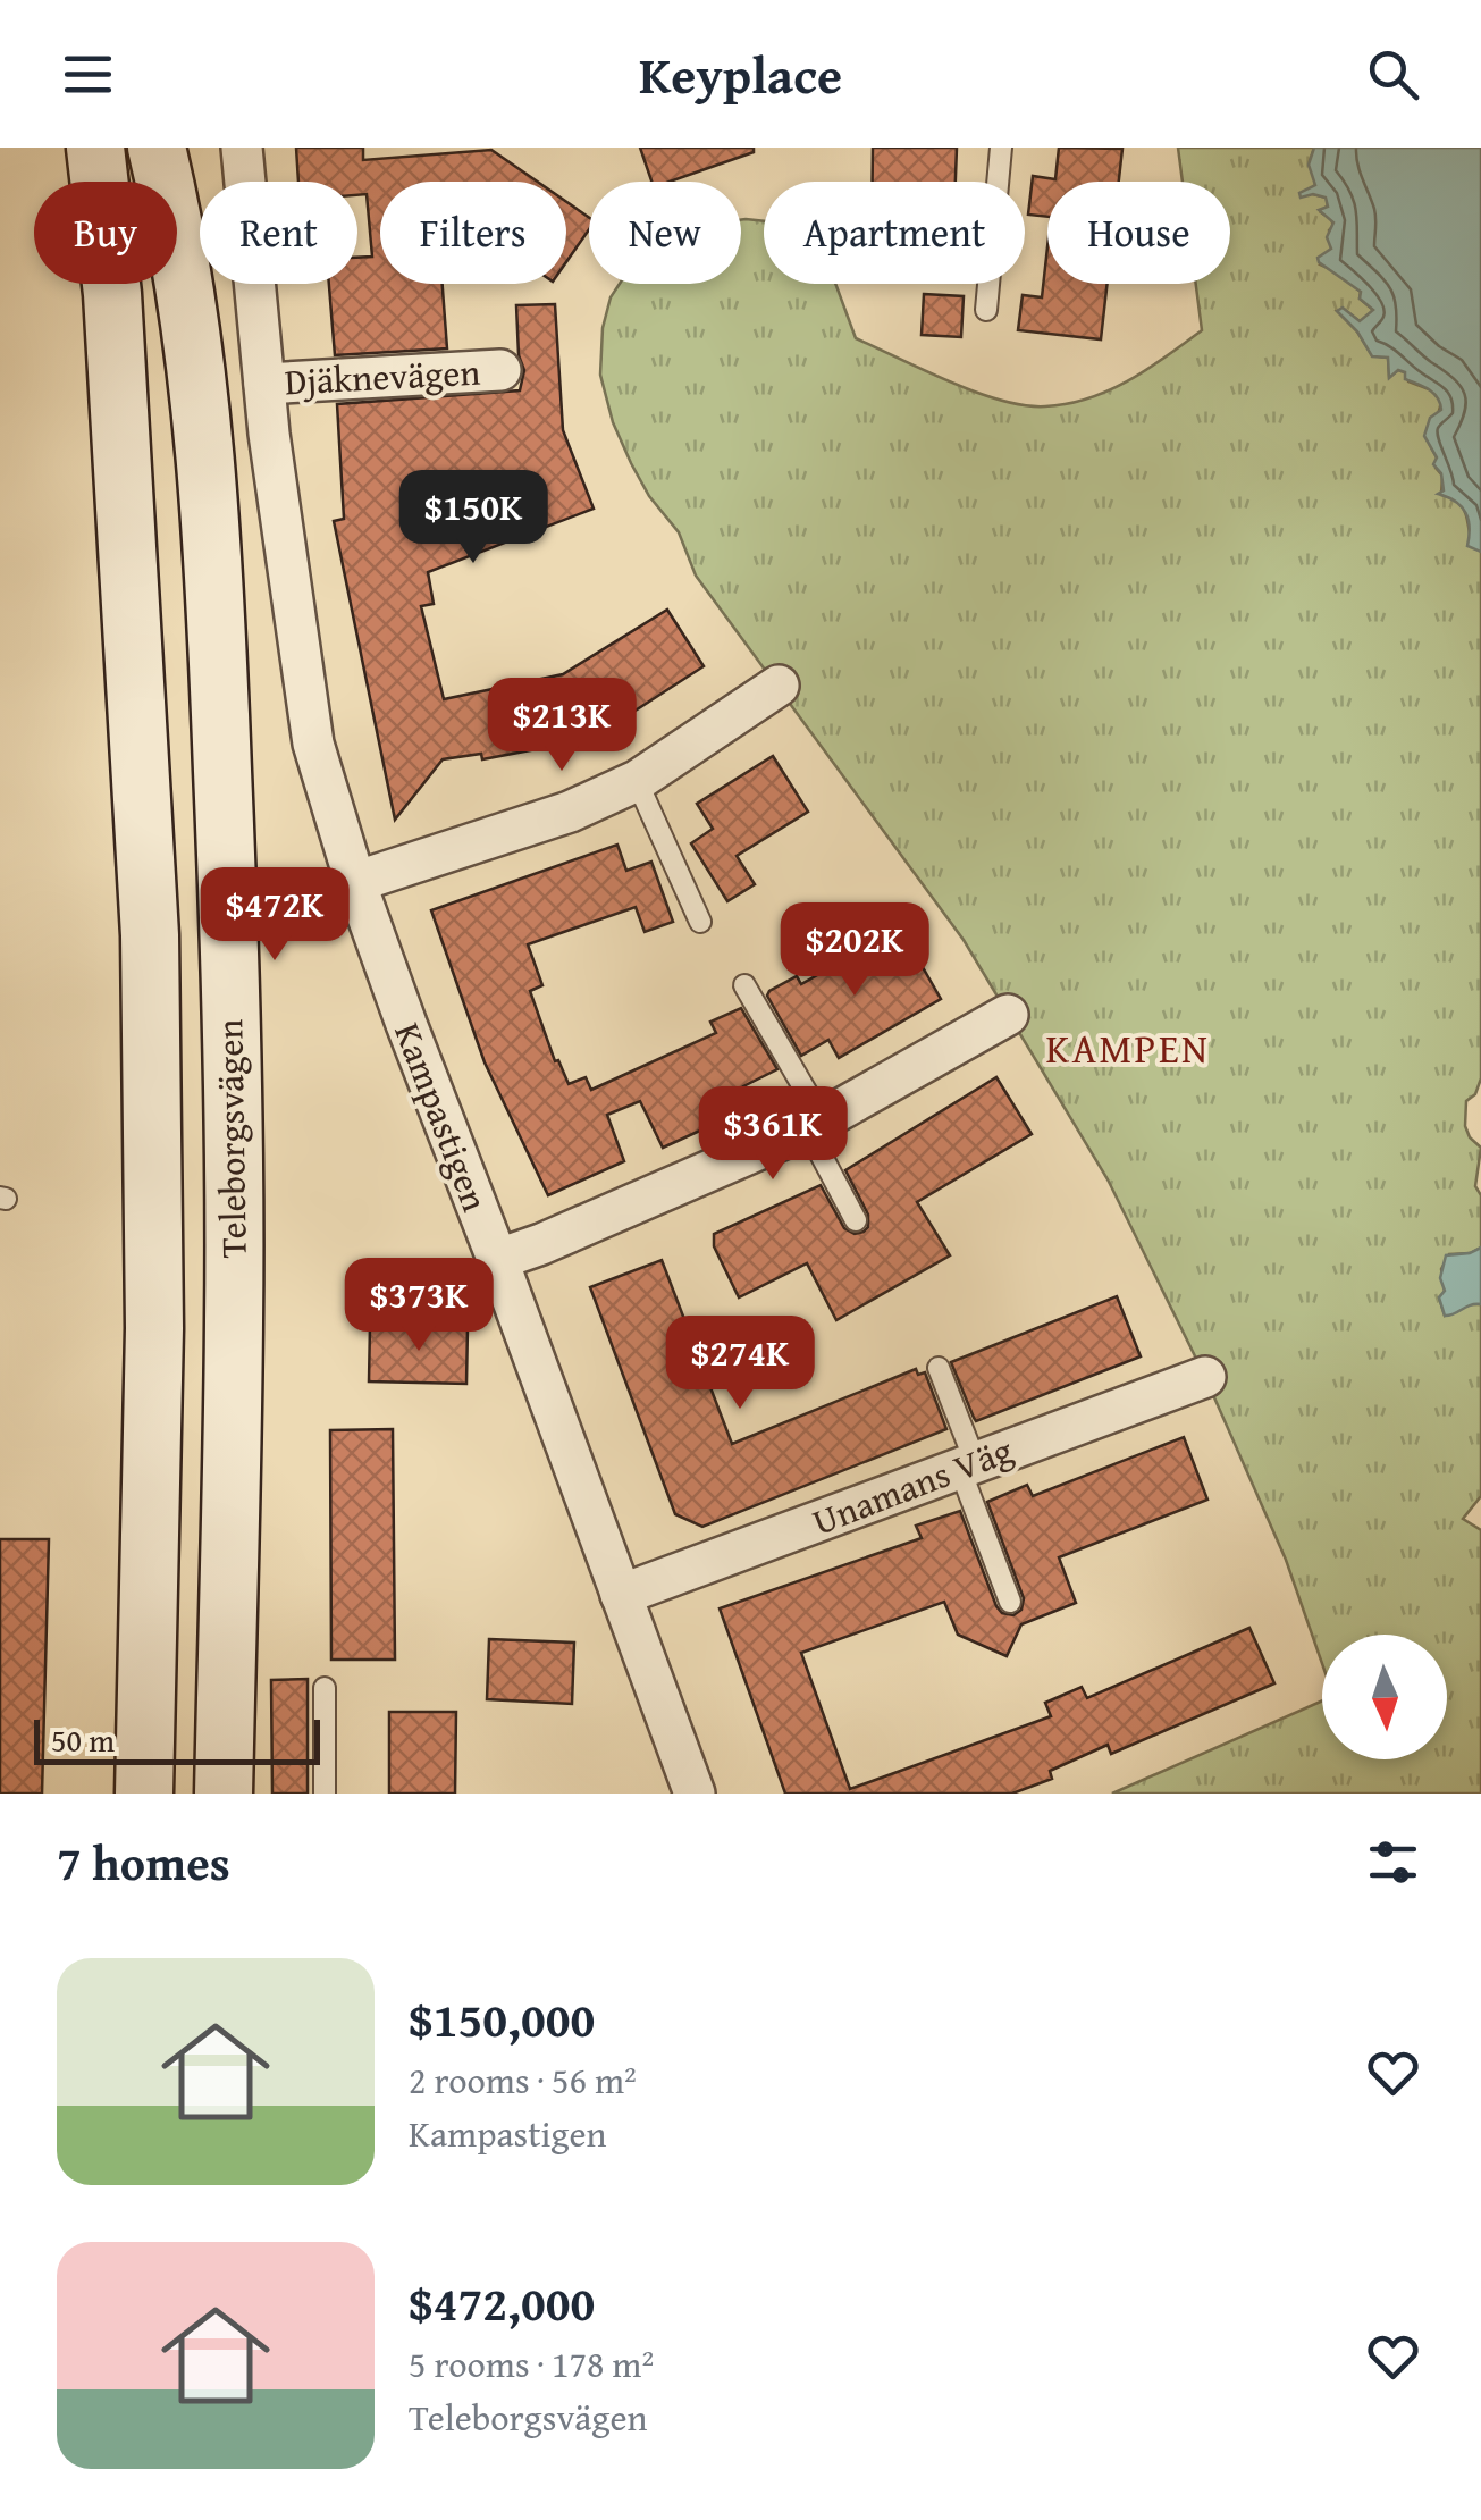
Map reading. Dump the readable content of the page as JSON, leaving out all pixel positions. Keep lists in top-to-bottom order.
{
  "streets": {
    "main road": ["Teleborgsvägen"],
    "street": ["Djäknevägen", "Kampastigen", "Unamans Väg"]
  },
  "crossings": [
    ["Djäknevägen", "Kampastigen"],
    ["Kampastigen", "Unamans Väg"]
  ],
  "districts": ["KAMPEN"],
  "scale_bar": "50 m",
  "north": "bottom",
  "page": {
    "header": "Keyplace",
    "chip": [
      "Buy",
      "Rent",
      "Filters",
      "New",
      "Apartment",
      "House"
    ],
    "price": [
      "$150K",
      "$213K",
      "$472K",
      "$202K",
      "$361K",
      "$373K",
      "$274K"
    ],
    "scale": "50 m",
    "heading": "7 homes",
    "list": [
      {
        "name": "$150,000",
        "note": "2 rooms · 56 m² · Kampastigen"
      },
      {
        "name": "$472,000",
        "note": "5 rooms · 178 m² · Teleborgsvägen"
      }
    ]
  }
}
